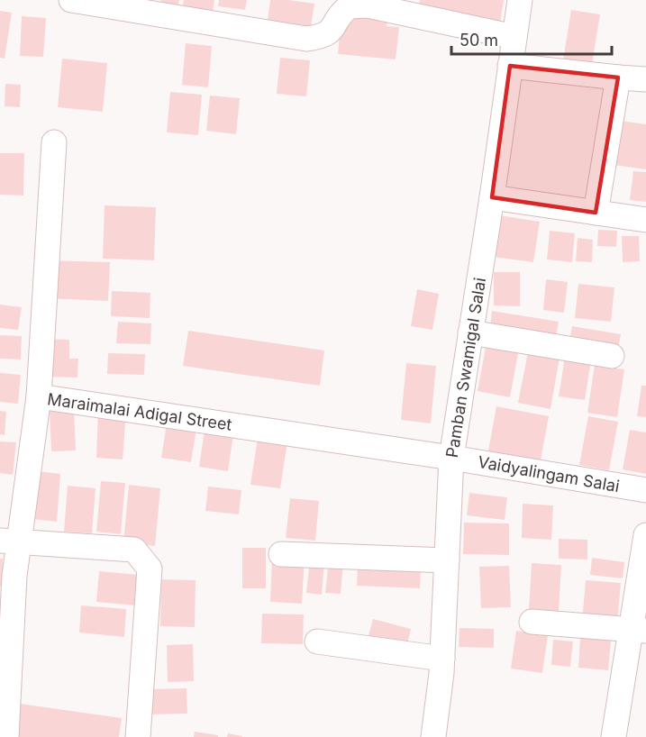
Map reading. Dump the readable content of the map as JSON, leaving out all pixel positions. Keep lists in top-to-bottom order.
{
  "streets": {
    "street": ["Pamban Swamigal Salai", "Maraimalai Adigal Street", "Vaidyalingam Salai"]
  },
  "crossings": [
    ["Pamban Swamigal Salai", "Maraimalai Adigal Street"],
    ["Pamban Swamigal Salai", "Vaidyalingam Salai"],
    ["Maraimalai Adigal Street", "Vaidyalingam Salai"]
  ],
  "scale_bar": "50 m"
}
